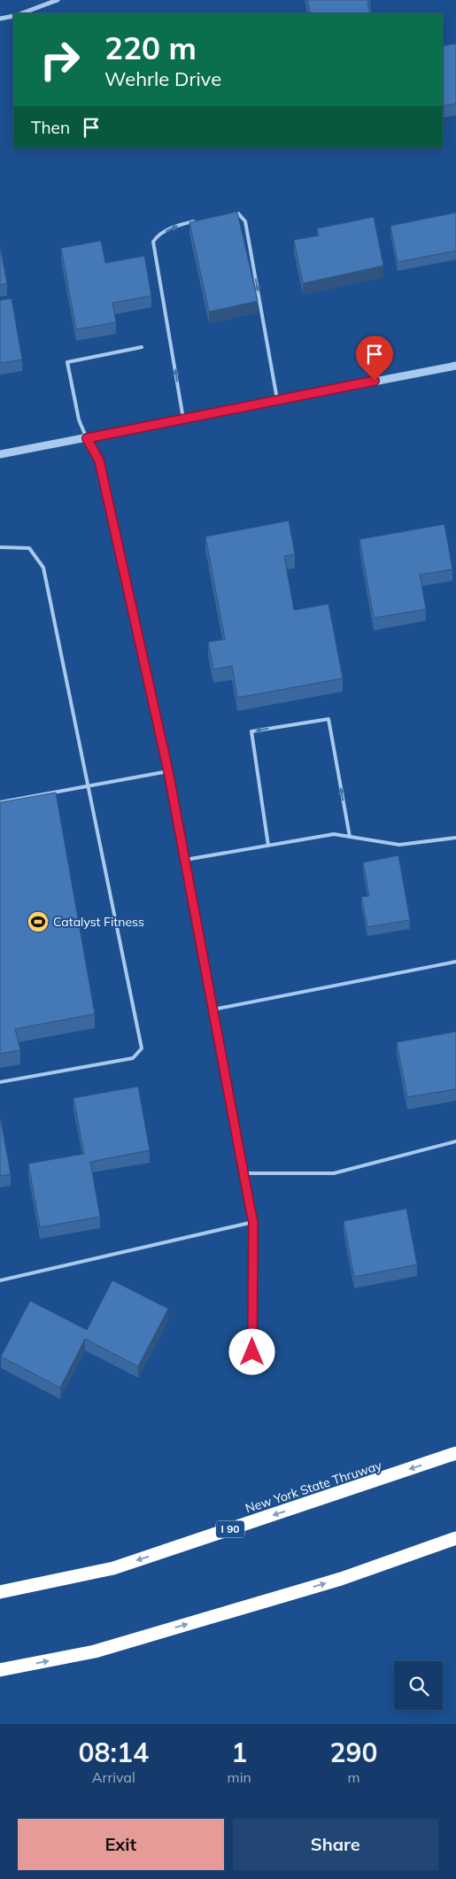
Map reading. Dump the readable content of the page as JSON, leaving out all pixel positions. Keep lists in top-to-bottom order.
{
  "streets": {
    "highway": ["New York State Thruway", "I 90"]
  },
  "places": {
    "sports": ["Catalyst Fitness"]
  },
  "page": {
    "turn": ["220 m", "Wehrle Drive"],
    "then": "Then",
    "eta": [
      "08:14",
      "Arrival",
      "1",
      "min",
      "290",
      "m"
    ],
    "buttons": ["Exit", "Share"]
  }
}
